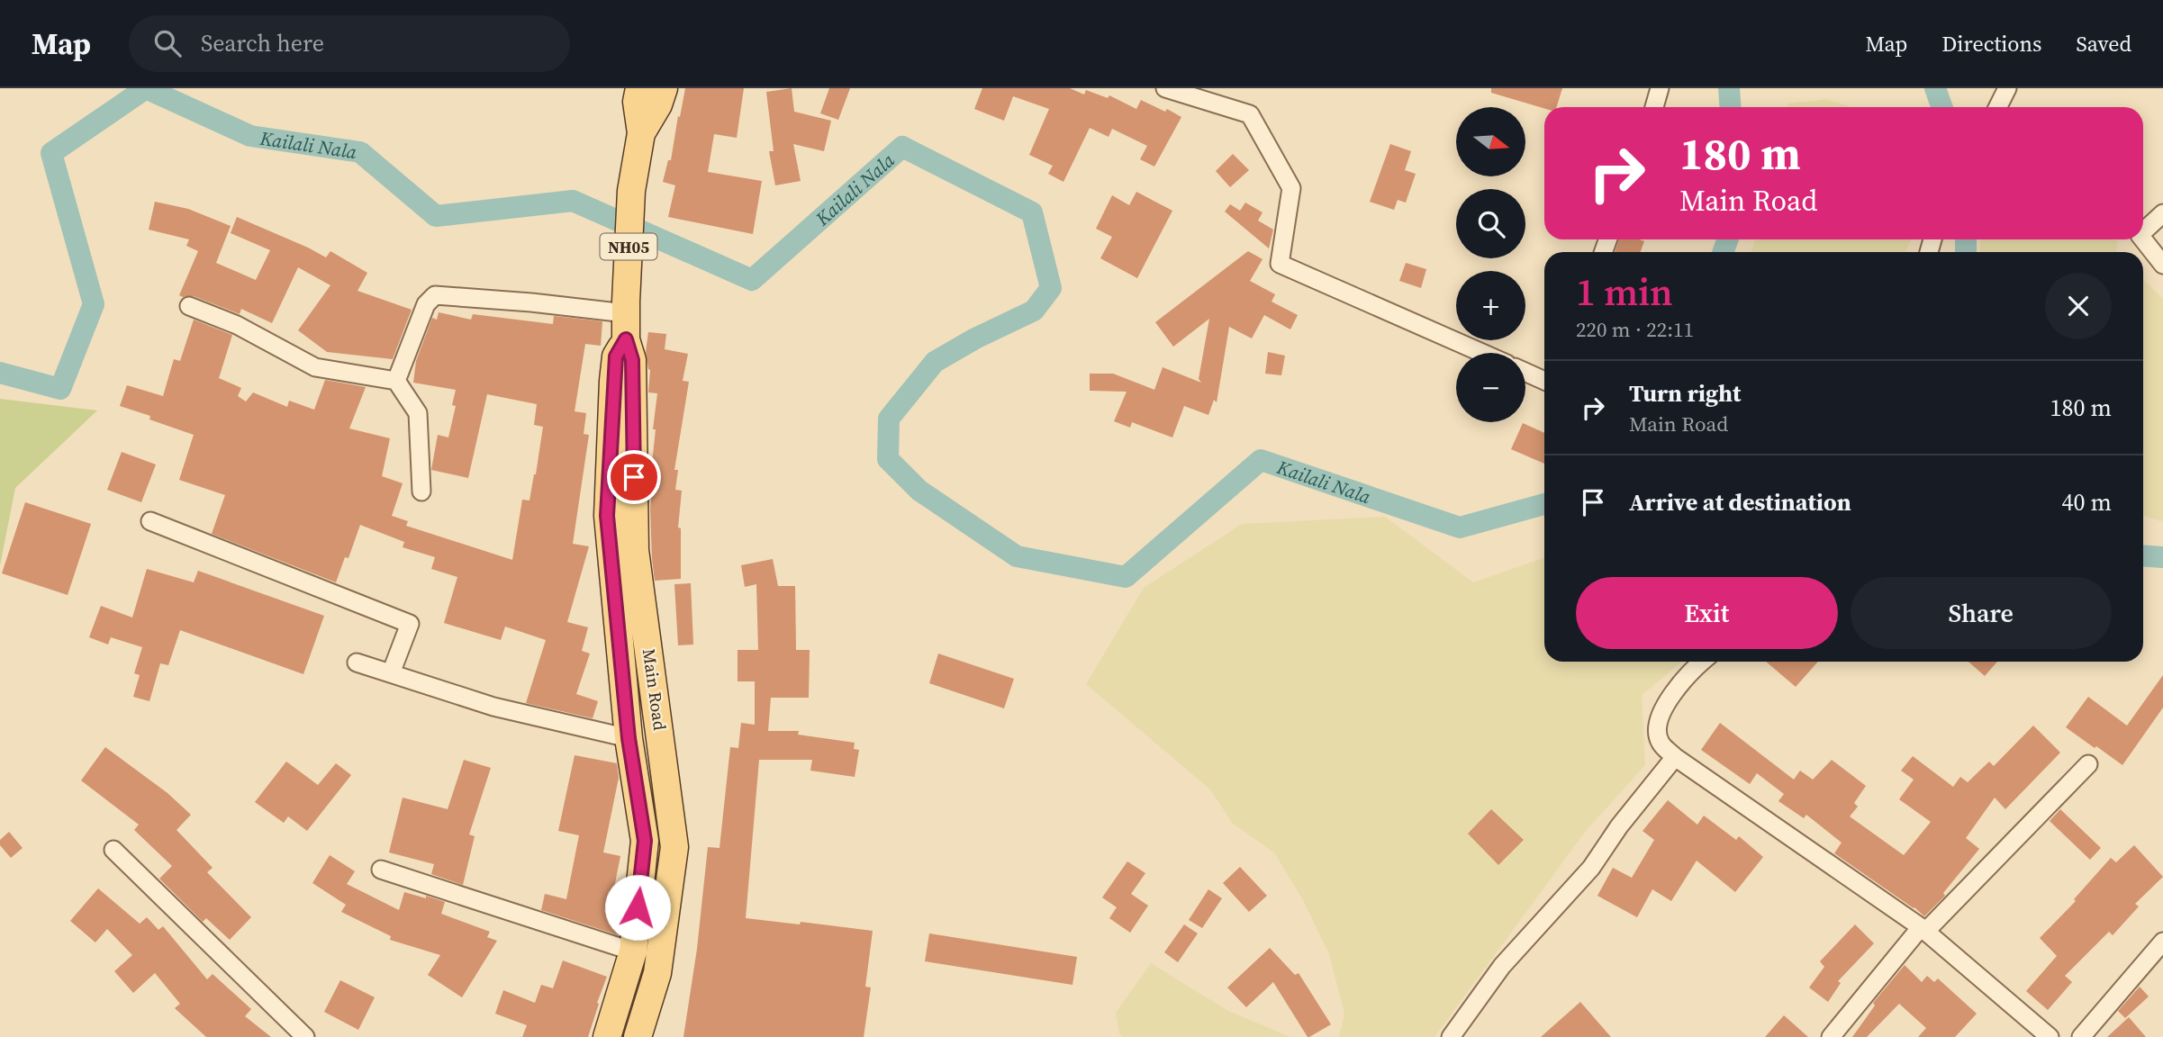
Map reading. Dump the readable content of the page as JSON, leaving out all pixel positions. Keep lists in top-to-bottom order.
{
  "streets": {
    "main road": ["NH05", "Main Road"]
  },
  "crossings": [
    ["NH05", "Main Road"]
  ],
  "water": ["Kailali Nala"],
  "north": "right",
  "page": {
    "header": "Map",
    "search": "Search here",
    "nav": ["Map", "Directions", "Saved"],
    "map_buttons": ["+", "−"],
    "turn": ["180 m", "Main Road"],
    "heading": ["1 min", "220 m · 22:11"],
    "list": [
      {
        "name": "Turn right",
        "note": "Main Road",
        "value": "180 m"
      },
      {
        "name": "Arrive at destination",
        "value": "40 m"
      }
    ],
    "buttons": ["Exit", "Share"]
  }
}
